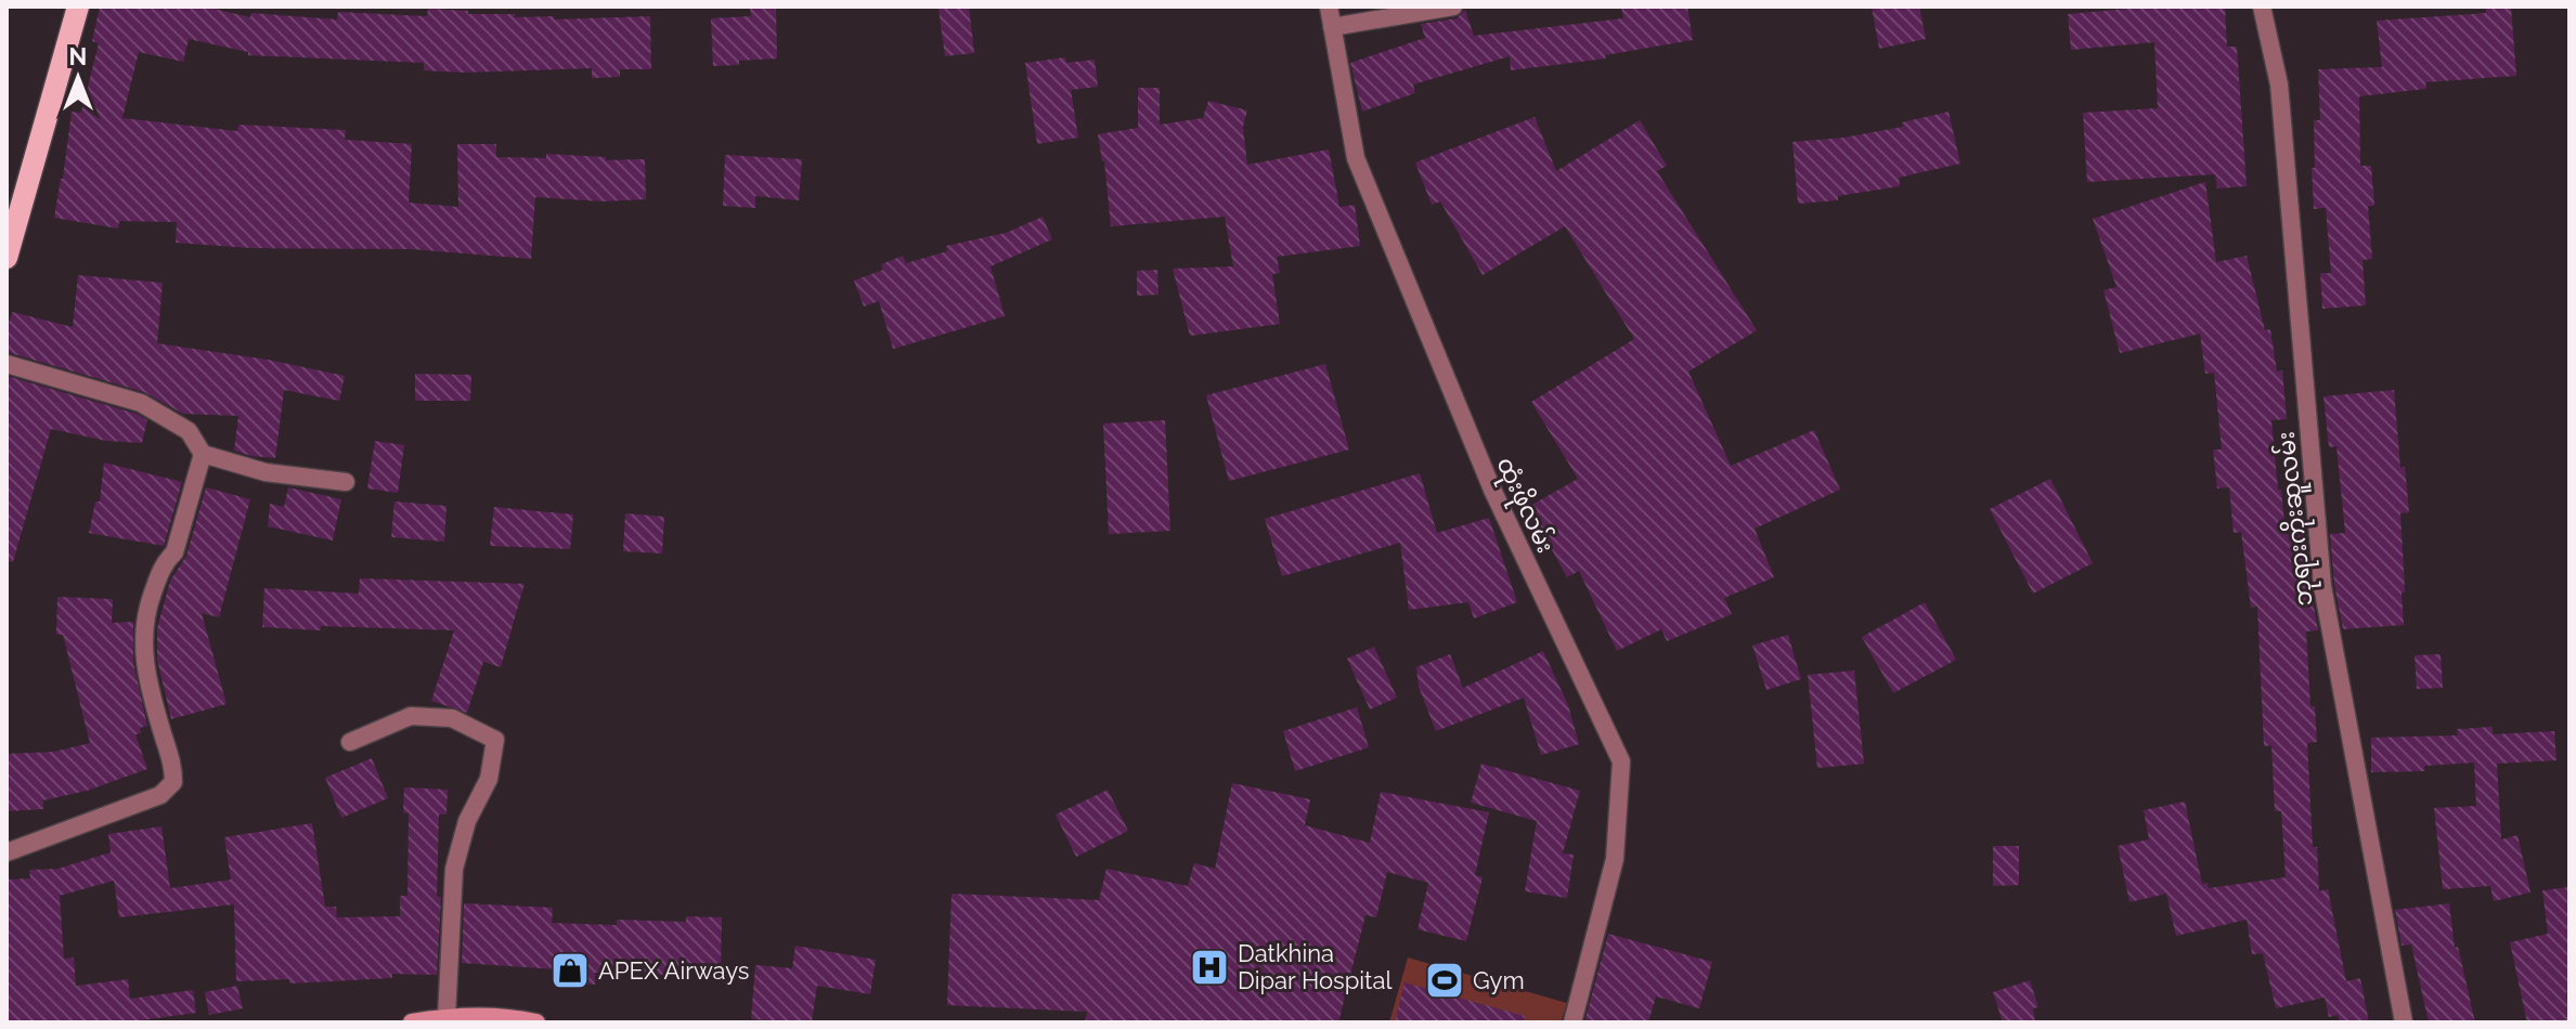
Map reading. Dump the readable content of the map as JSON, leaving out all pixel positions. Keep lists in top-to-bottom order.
{
  "streets": {
    "street": ["ထုံးဖိုလမ်း", "ဘုရားကိုးဆူလမ်း"]
  },
  "places": {
    "hospital": ["Datkhina Dipar Hospital"],
    "shop": ["APEX Airways"],
    "sports": ["Gym"]
  },
  "north": "top"
}
